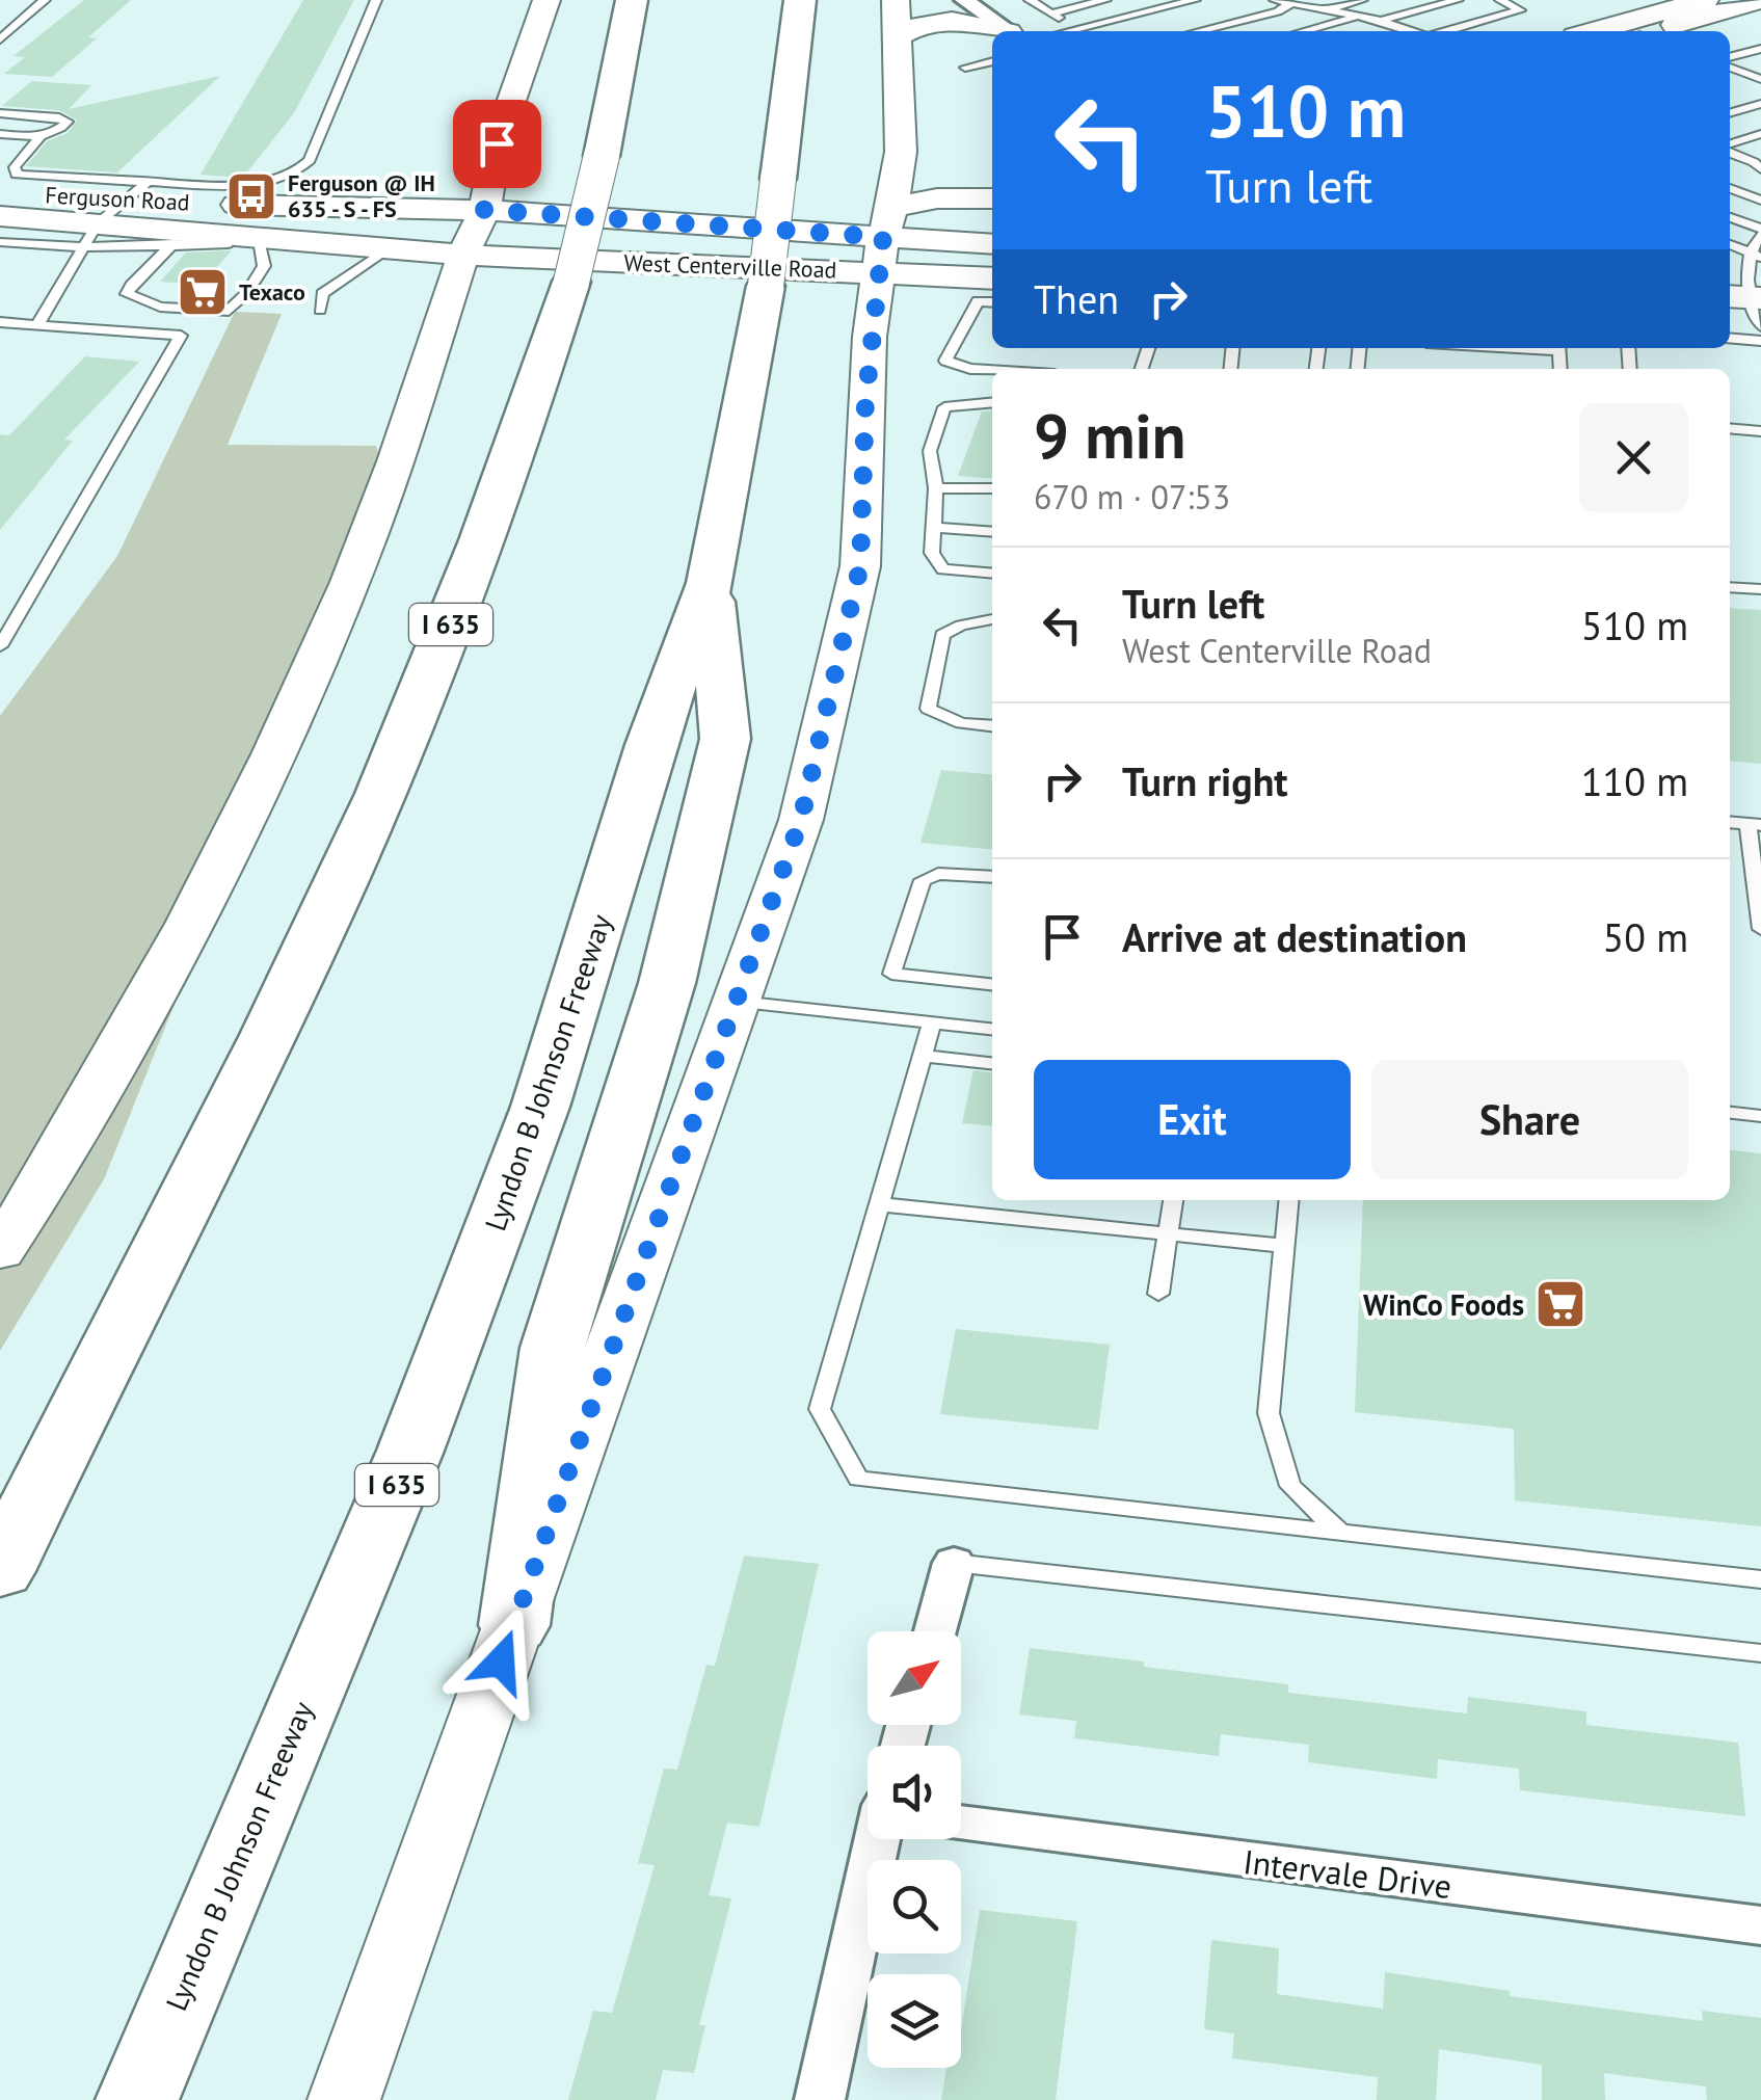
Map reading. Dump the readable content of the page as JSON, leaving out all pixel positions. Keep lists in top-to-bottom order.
{
  "streets": {
    "highway": ["I 635", "Lyndon B Johnson Freeway"],
    "main road": ["Ferguson Road", "West Centerville Road"],
    "street": ["Intervale Drive"]
  },
  "crossings": [
    ["Ferguson Road", "West Centerville Road"]
  ],
  "places": {
    "bus stop": ["Ferguson @ IH 635 - S - FS"],
    "supermarket": ["Texaco", "WinCo Foods"]
  },
  "north": "top right",
  "page": {
    "turn": ["510 m", "Turn left"],
    "then": "Then",
    "heading": ["9 min", "670 m · 07:53"],
    "list": [
      {
        "name": "Turn left",
        "note": "West Centerville Road",
        "value": "510 m"
      },
      {
        "name": "Turn right",
        "value": "110 m"
      },
      {
        "name": "Arrive at destination",
        "value": "50 m"
      }
    ],
    "buttons": ["Exit", "Share"]
  }
}
